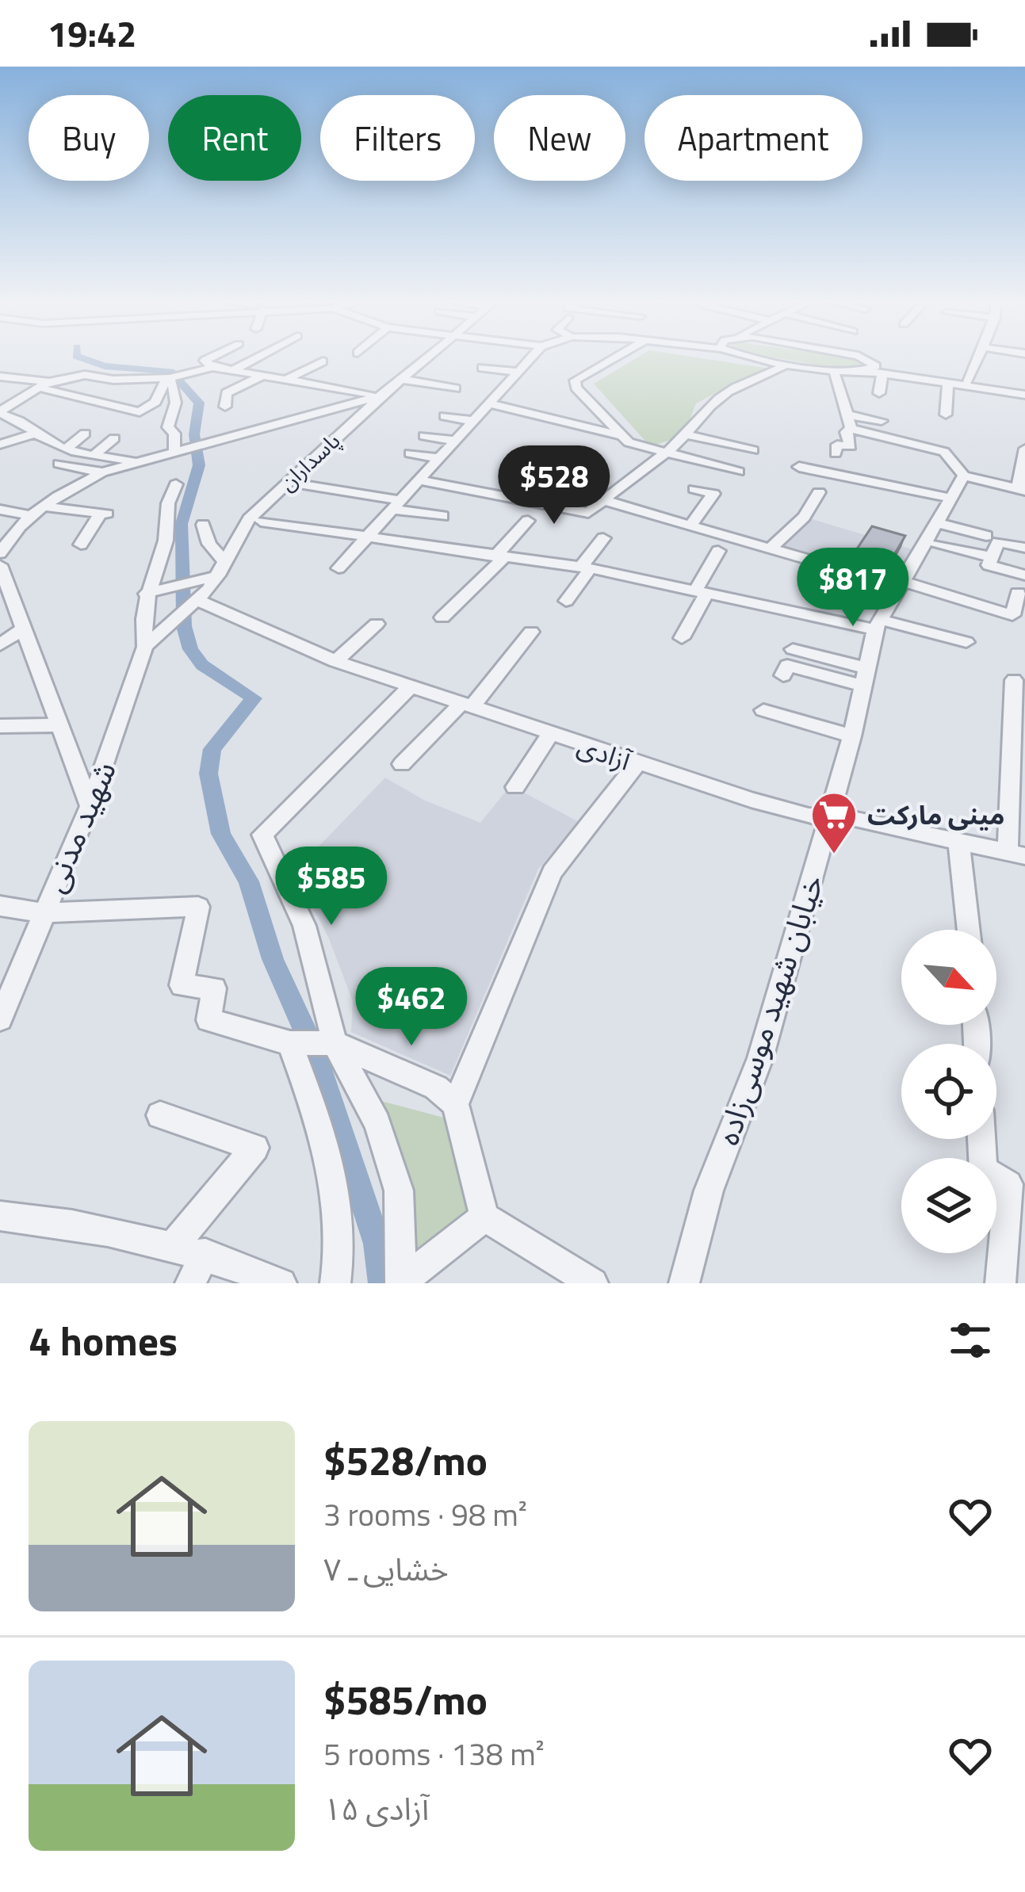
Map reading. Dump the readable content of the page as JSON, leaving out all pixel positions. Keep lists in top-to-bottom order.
{
  "streets": {
    "street": [
      "پاسداران",
      "آزادی",
      "شهید مدنی",
      "خیابان شهید موسی‌زاده"
    ]
  },
  "crossings": [
    ["پاسداران", "آزادی"],
    ["پاسداران", "شهید مدنی"],
    ["آزادی", "خیابان شهید موسی‌زاده"]
  ],
  "places": {
    "supermarket": ["مینی مارکت"]
  },
  "north": "bottom right",
  "page": {
    "status": "19:42",
    "chip": [
      "Buy",
      "Rent",
      "Filters",
      "New",
      "Apartment"
    ],
    "price": [
      "$528",
      "$817",
      "$585",
      "$462"
    ],
    "heading": "4 homes",
    "list": [
      {
        "name": "$528/mo",
        "note": "3 rooms · 98 m² · خشایی ـ ۷"
      },
      {
        "name": "$585/mo",
        "note": "5 rooms · 138 m² · آزادی ۱۵"
      }
    ]
  }
}
